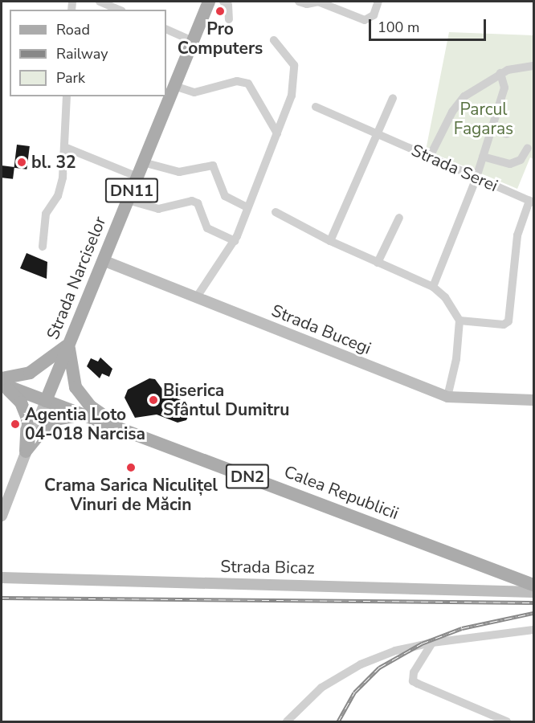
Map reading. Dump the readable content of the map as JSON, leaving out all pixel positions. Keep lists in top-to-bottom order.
{
  "streets": {
    "main road": [
      "DN11",
      "Strada Narciselor",
      "DN2",
      "Calea Republicii"
    ],
    "street": ["Strada Serei", "Strada Bucegi", "Strada Bicaz"]
  },
  "crossings": [
    ["DN11", "Strada Narciselor"],
    ["DN11", "Calea Republicii"],
    ["Strada Narciselor", "Strada Bucegi"],
    ["Strada Narciselor", "Calea Republicii"]
  ],
  "parks": ["Parcul Fagaras"],
  "places": [
    "Pro Computers",
    "bl. 32",
    "Biserica Sfântul Dumitru",
    "Agentia Loto 04-018 Narcisa",
    "Crama Sarica Niculițel Vinuri de Măcin"
  ],
  "legend": ["Road", "Railway", "Park"],
  "scale_bar": "100 m"
}
